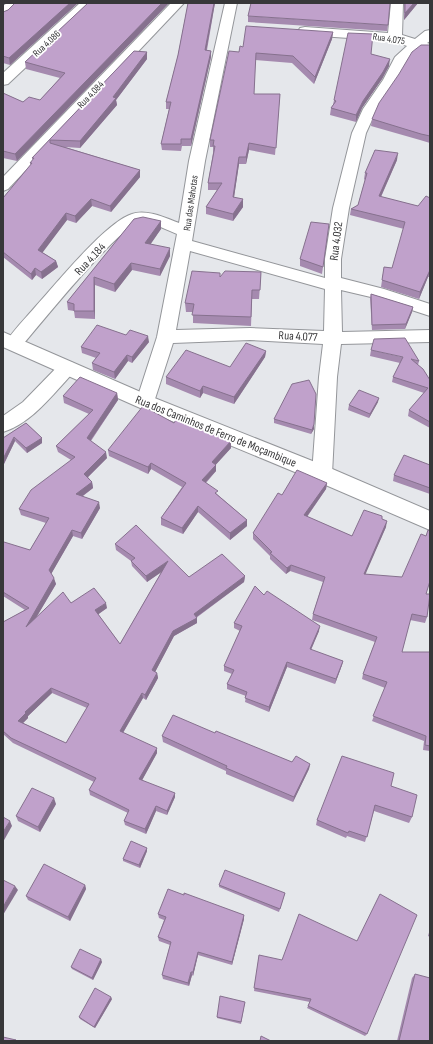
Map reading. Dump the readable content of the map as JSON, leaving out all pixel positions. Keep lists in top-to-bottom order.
{
  "streets": {
    "street": [
      "Rua 4.075",
      "Rua 4.086",
      "Rua 4.084",
      "Rua das Mahotas",
      "Rua 4.032",
      "Rua 4.184",
      "Rua 4.077",
      "Rua dos Caminhos de Ferro de Moçambique"
    ]
  },
  "crossings": [
    ["Rua 4.075", "Rua 4.032"],
    ["Rua das Mahotas", "Rua 4.184"],
    ["Rua das Mahotas", "Rua 4.077"],
    ["Rua das Mahotas", "Rua dos Caminhos de Ferro de Moçambique"],
    ["Rua 4.032", "Rua 4.184"],
    ["Rua 4.032", "Rua 4.077"],
    ["Rua 4.032", "Rua dos Caminhos de Ferro de Moçambique"],
    ["Rua 4.184", "Rua dos Caminhos de Ferro de Moçambique"]
  ]
}
